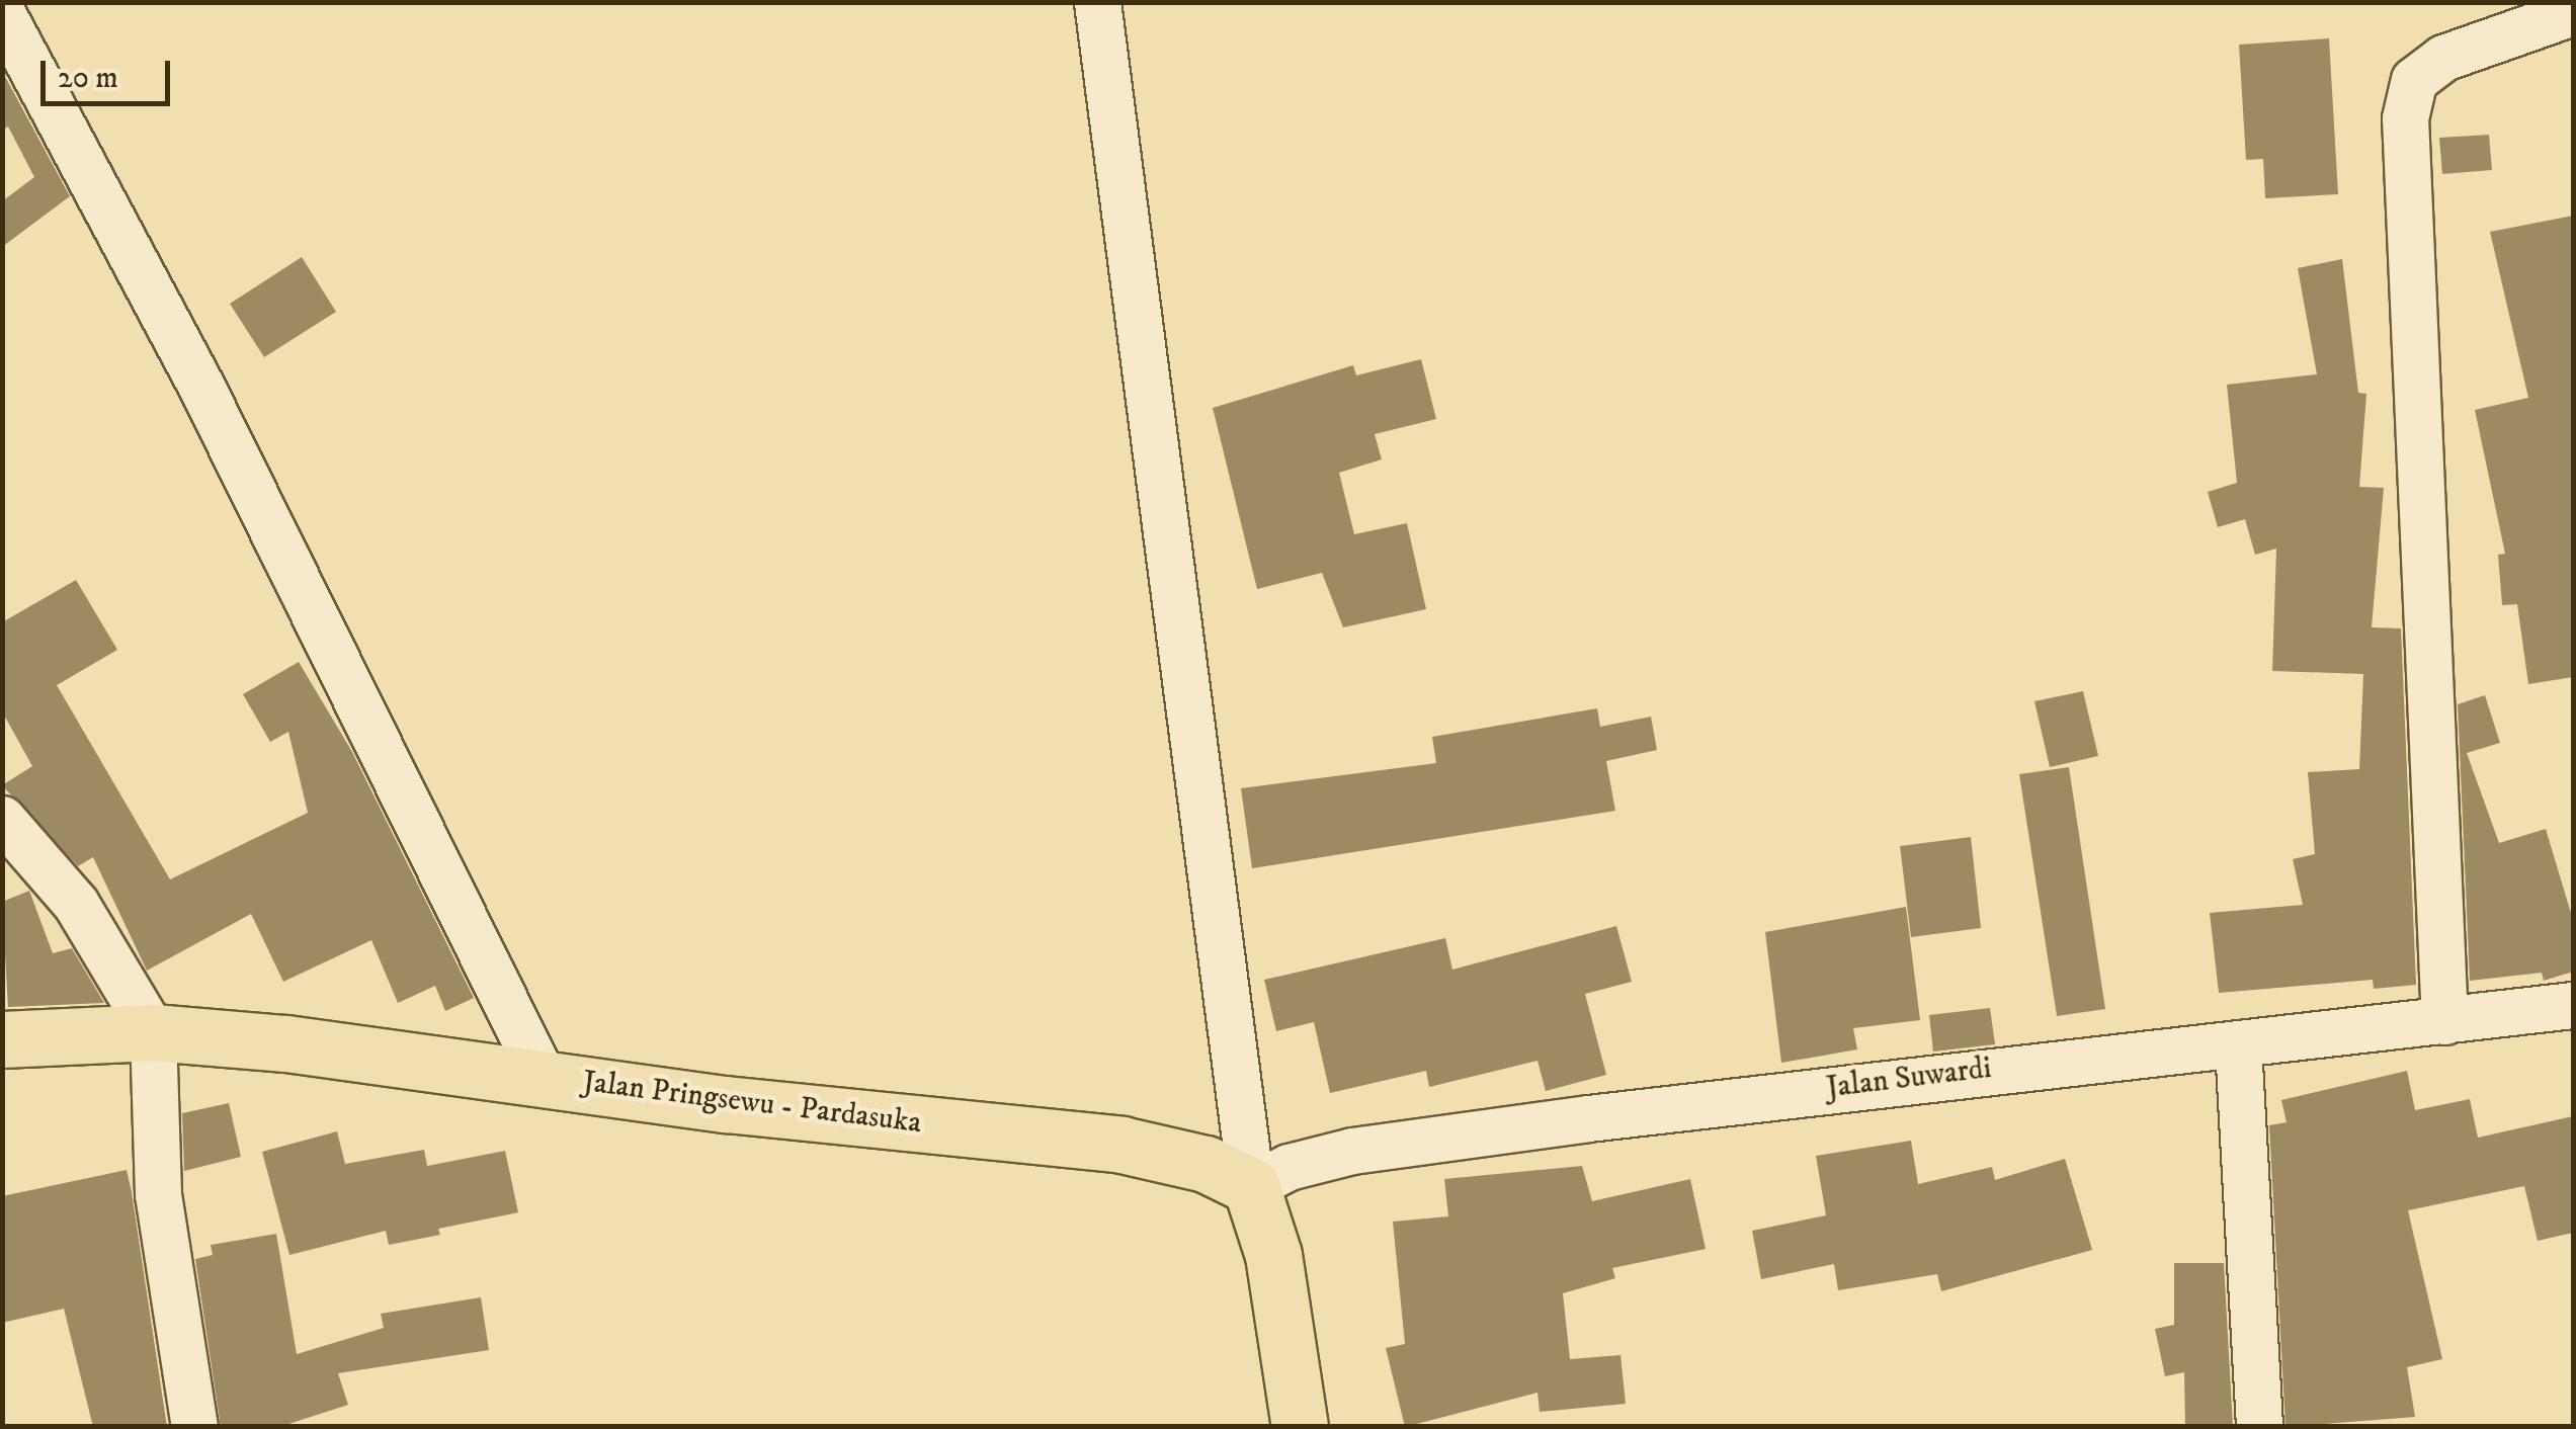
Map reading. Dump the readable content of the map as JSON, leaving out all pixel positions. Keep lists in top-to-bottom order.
{
  "streets": {
    "main road": ["Jalan Pringsewu - Pardasuka"],
    "street": ["Jalan Suwardi"]
  },
  "crossings": [
    ["Jalan Suwardi", "Jalan Pringsewu - Pardasuka"]
  ],
  "scale_bar": "20 m"
}
